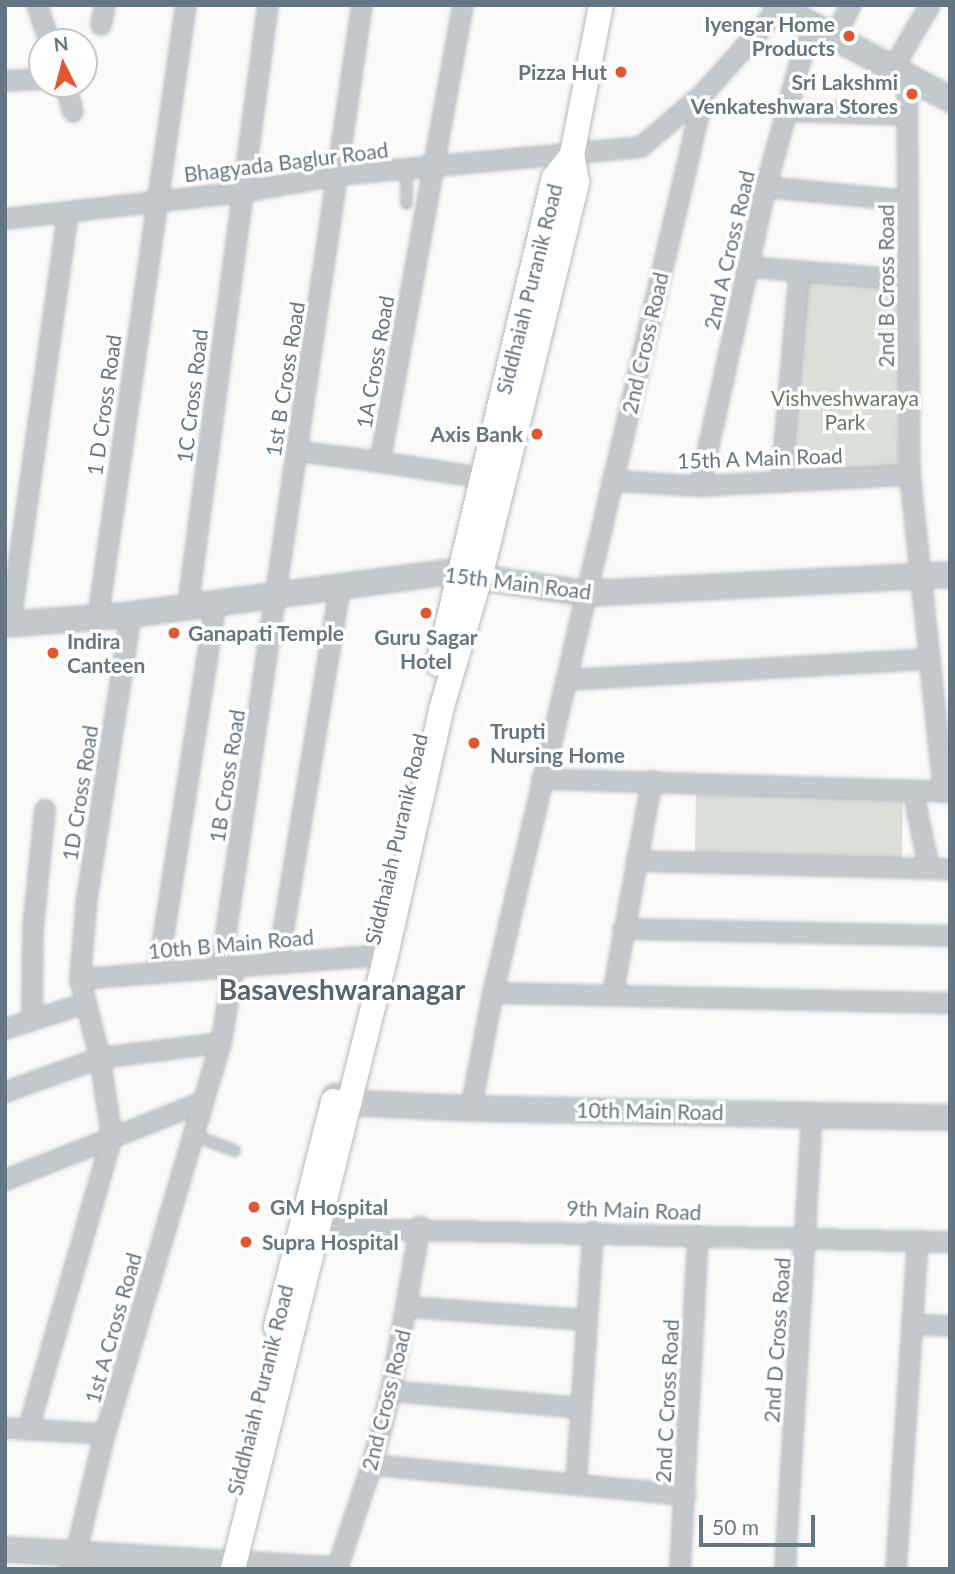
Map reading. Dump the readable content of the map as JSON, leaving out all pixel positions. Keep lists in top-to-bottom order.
{
  "streets": {
    "main road": ["Siddhaiah Puranik Road"],
    "street": [
      "Bhagyada Baglur Road",
      "2nd A Cross Road",
      "2nd B Cross Road",
      "2nd Cross Road",
      "1A Cross Road",
      "1st B Cross Road",
      "1C Cross Road",
      "1 D Cross Road",
      "15th A Main Road",
      "15th Main Road",
      "1B Cross Road",
      "1D Cross Road",
      "10th B Main Road",
      "10th Main Road",
      "9th Main Road",
      "1st A Cross Road",
      "2nd D Cross Road",
      "2nd C Cross Road"
    ]
  },
  "crossings": [
    ["Bhagyada Baglur Road", "Siddhaiah Puranik Road"],
    ["Bhagyada Baglur Road", "2nd Cross Road"],
    ["Bhagyada Baglur Road", "1A Cross Road"],
    ["Bhagyada Baglur Road", "1st B Cross Road"],
    ["Bhagyada Baglur Road", "1C Cross Road"],
    ["Bhagyada Baglur Road", "1 D Cross Road"],
    ["2nd A Cross Road", "15th A Main Road"],
    ["2nd B Cross Road", "15th A Main Road"],
    ["2nd B Cross Road", "15th Main Road"],
    ["Siddhaiah Puranik Road", "1A Cross Road"],
    ["Siddhaiah Puranik Road", "15th Main Road"],
    ["Siddhaiah Puranik Road", "10th B Main Road"],
    ["Siddhaiah Puranik Road", "10th Main Road"],
    ["Siddhaiah Puranik Road", "9th Main Road"],
    ["2nd Cross Road", "15th A Main Road"],
    ["2nd Cross Road", "15th Main Road"],
    ["2nd Cross Road", "10th Main Road"],
    ["2nd Cross Road", "9th Main Road"],
    ["1st B Cross Road", "15th Main Road"],
    ["1st B Cross Road", "1B Cross Road"],
    ["1C Cross Road", "15th Main Road"],
    ["1 D Cross Road", "15th Main Road"],
    ["15th Main Road", "1B Cross Road"],
    ["15th Main Road", "1D Cross Road"],
    ["1B Cross Road", "10th B Main Road"],
    ["1B Cross Road", "1st A Cross Road"],
    ["1D Cross Road", "10th B Main Road"],
    ["10th Main Road", "2nd D Cross Road"],
    ["9th Main Road", "2nd D Cross Road"],
    ["9th Main Road", "2nd C Cross Road"]
  ],
  "districts": ["Basaveshwaranagar"],
  "parks": ["Vishveshwaraya Park"],
  "places": [
    "Iyengar Home Products",
    "Pizza Hut",
    "Sri Lakshmi Venkateshwara Stores",
    "Axis Bank",
    "Guru Sagar Hotel",
    "Ganapati Temple",
    "Indira Canteen",
    "Trupti Nursing Home",
    "GM Hospital",
    "Supra Hospital"
  ],
  "scale_bar": "50 m",
  "north": "top"
}
